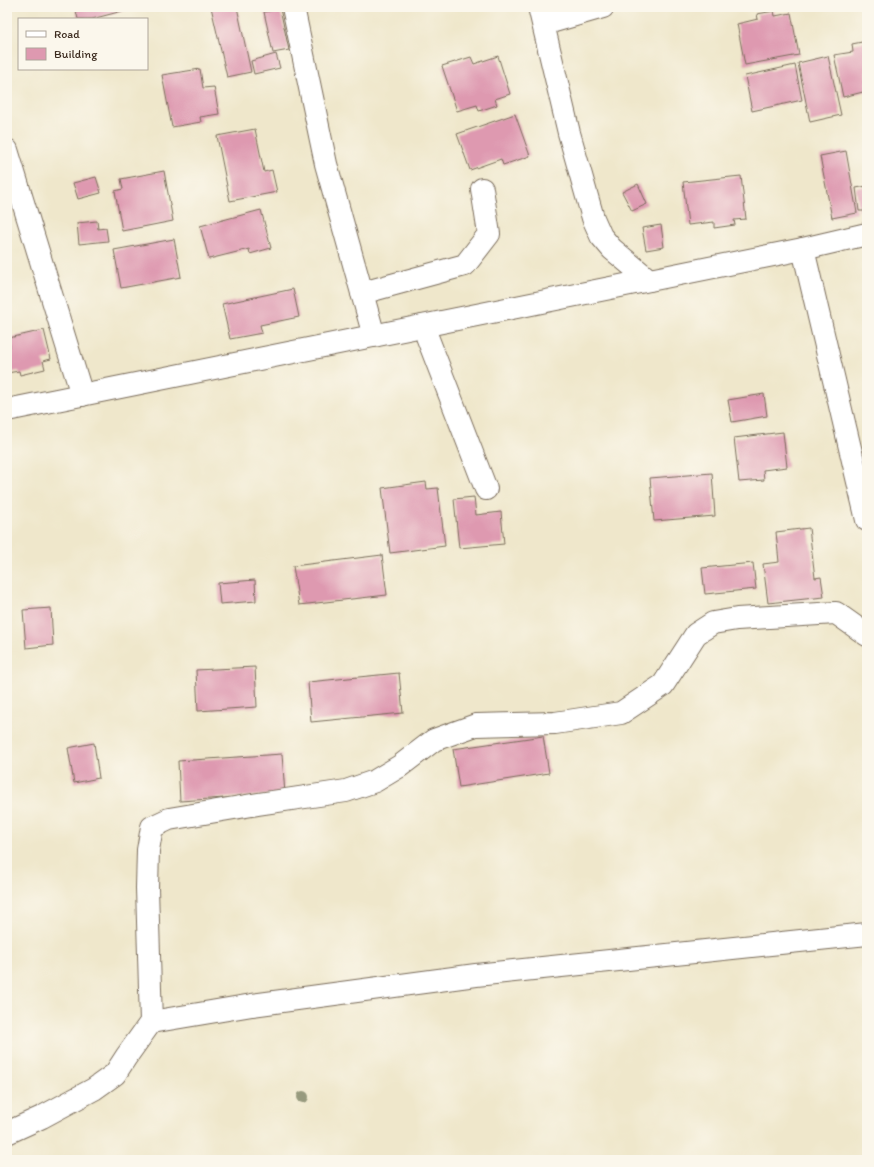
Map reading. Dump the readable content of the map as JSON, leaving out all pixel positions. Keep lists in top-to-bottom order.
{
  "legend": ["Road", "Building"]
}
